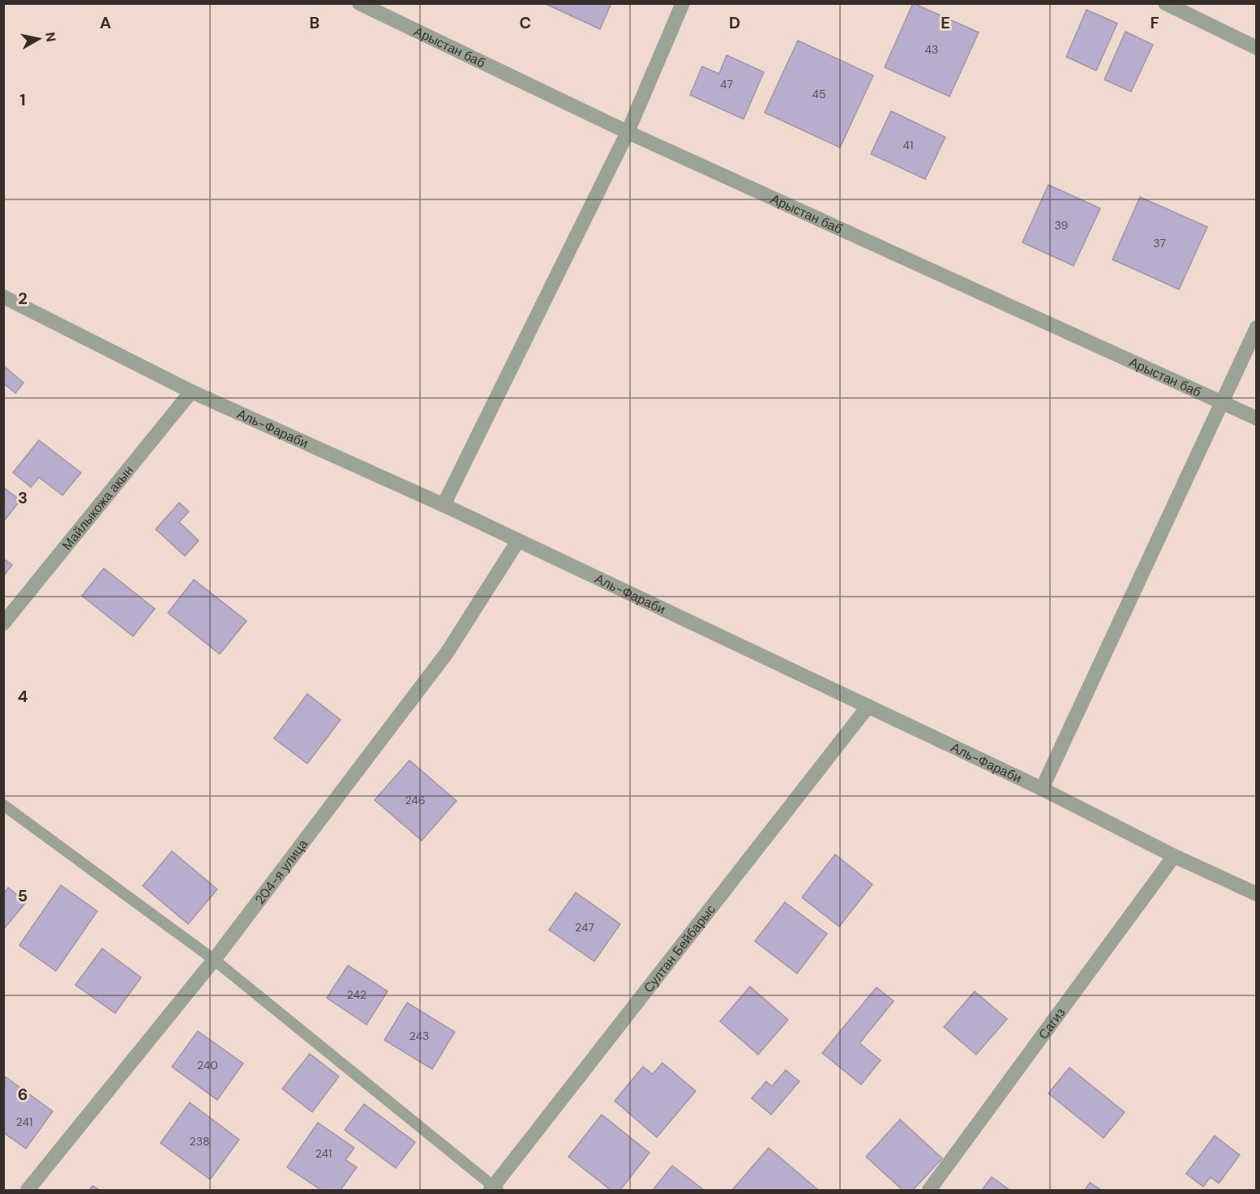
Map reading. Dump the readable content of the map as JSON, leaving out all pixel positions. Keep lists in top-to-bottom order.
{
  "streets": {
    "street": [
      "Арыстан баб",
      "Аль-Фараби",
      "Майлыкожа акын",
      "204-я улица",
      "Султан Бейбарыс",
      "Сагиз"
    ]
  },
  "crossings": [
    ["Аль-Фараби", "Майлыкожа акын"],
    ["Аль-Фараби", "204-я улица"],
    ["Аль-Фараби", "Султан Бейбарыс"],
    ["Аль-Фараби", "Сагиз"]
  ],
  "house_numbers": [
    "43",
    "47",
    "45",
    "41",
    "39",
    "37",
    "246",
    "247",
    "242",
    "243",
    "240",
    "241",
    "238",
    "241"
  ],
  "north": "right",
  "grid": {
    "columns": [
      "A",
      "B",
      "C",
      "D",
      "E",
      "F"
    ],
    "rows": [
      "1",
      "2",
      "3",
      "4",
      "5",
      "6"
    ]
  }
}
